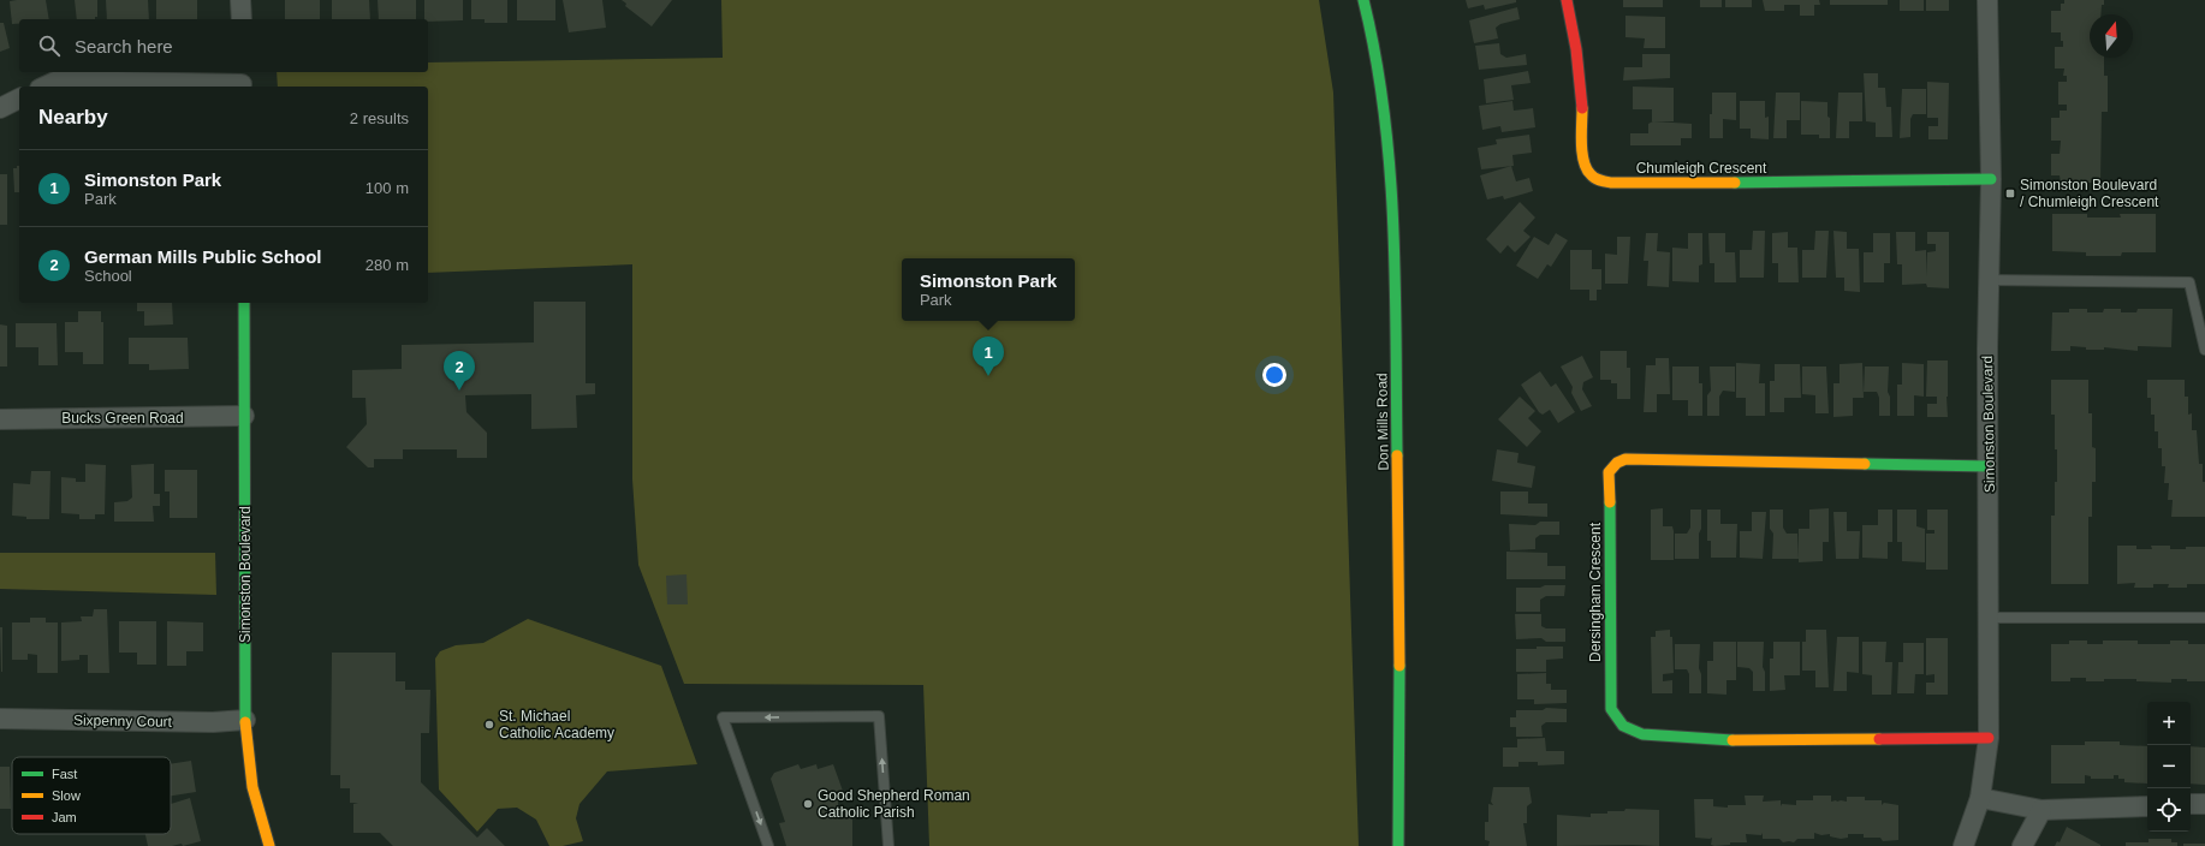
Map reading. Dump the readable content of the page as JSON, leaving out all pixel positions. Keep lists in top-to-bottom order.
{
  "streets": {
    "street": [
      "Chumleigh Crescent",
      "Bucks Green Road",
      "Don Mills Road",
      "Simonston Boulevard",
      "Dersingham Crescent",
      "Sixpenny Court"
    ]
  },
  "crossings": [
    ["Chumleigh Crescent", "Simonston Boulevard"],
    ["Bucks Green Road", "Simonston Boulevard"],
    ["Simonston Boulevard", "Dersingham Crescent"],
    ["Simonston Boulevard", "Sixpenny Court"]
  ],
  "places": {
    "transit": ["Simonston Boulevard / Chumleigh Crescent"],
    "other": ["St. Michael Catholic Academy", "Good Shepherd Roman Catholic Parish"]
  },
  "legend": ["Fast", "Slow", "Jam"],
  "north": "top",
  "page": {
    "search": "Search here",
    "heading": ["Nearby", "2 results"],
    "list": [
      {
        "mark": "1",
        "name": "Simonston Park",
        "note": "Park",
        "value": "100 m"
      },
      {
        "mark": "2",
        "name": "German Mills Public School",
        "note": "School",
        "value": "280 m"
      }
    ],
    "popup": ["Simonston Park", "Park"],
    "pins": ["1", "2"],
    "map_buttons": ["+", "−"]
  }
}
